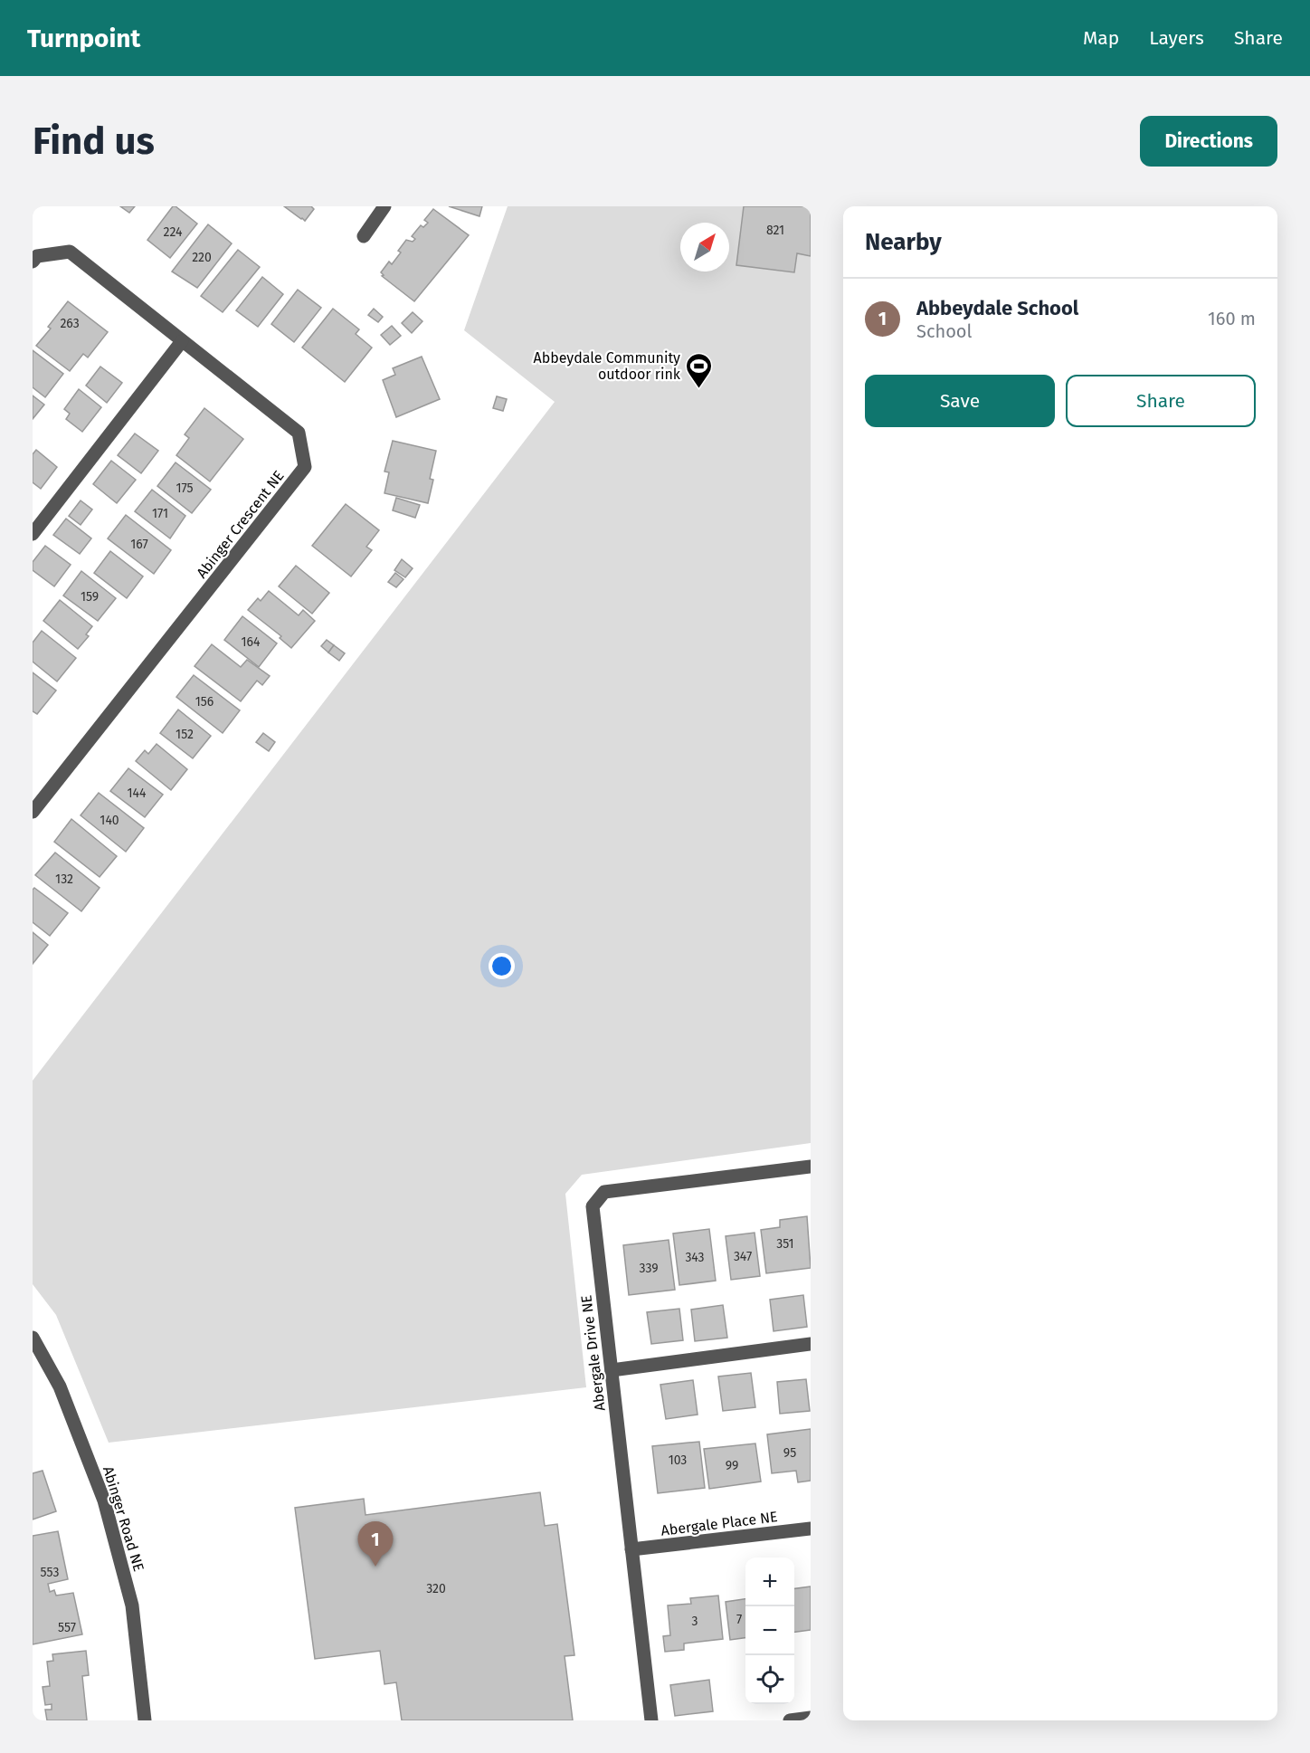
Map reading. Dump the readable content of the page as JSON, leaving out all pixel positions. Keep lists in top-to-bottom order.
{
  "streets": {
    "street": [
      "Abinger Crescent NE",
      "Abergale Drive NE",
      "Abinger Road NE",
      "Abergale Place NE"
    ]
  },
  "crossings": [
    ["Abergale Drive NE", "Abergale Place NE"]
  ],
  "places": {
    "sports": ["Abbeydale Community outdoor rink"]
  },
  "house_numbers": [
    "821",
    "224",
    "220",
    "263",
    "175",
    "171",
    "167",
    "159",
    "164",
    "156",
    "152",
    "144",
    "140",
    "132",
    "351",
    "347",
    "343",
    "339",
    "95",
    "103",
    "99",
    "553",
    "320",
    "7",
    "3",
    "557"
  ],
  "north": "top right",
  "page": {
    "header": "Turnpoint",
    "nav": ["Map", "Layers", "Share"],
    "buttons": [
      "Directions",
      ["Save", "Share"]
    ],
    "title": "Find us",
    "heading": "Nearby",
    "list": [
      {
        "mark": "1",
        "name": "Abbeydale School",
        "note": "School",
        "value": "160 m"
      }
    ],
    "pins": "1",
    "map_buttons": ["+", "−"]
  }
}
